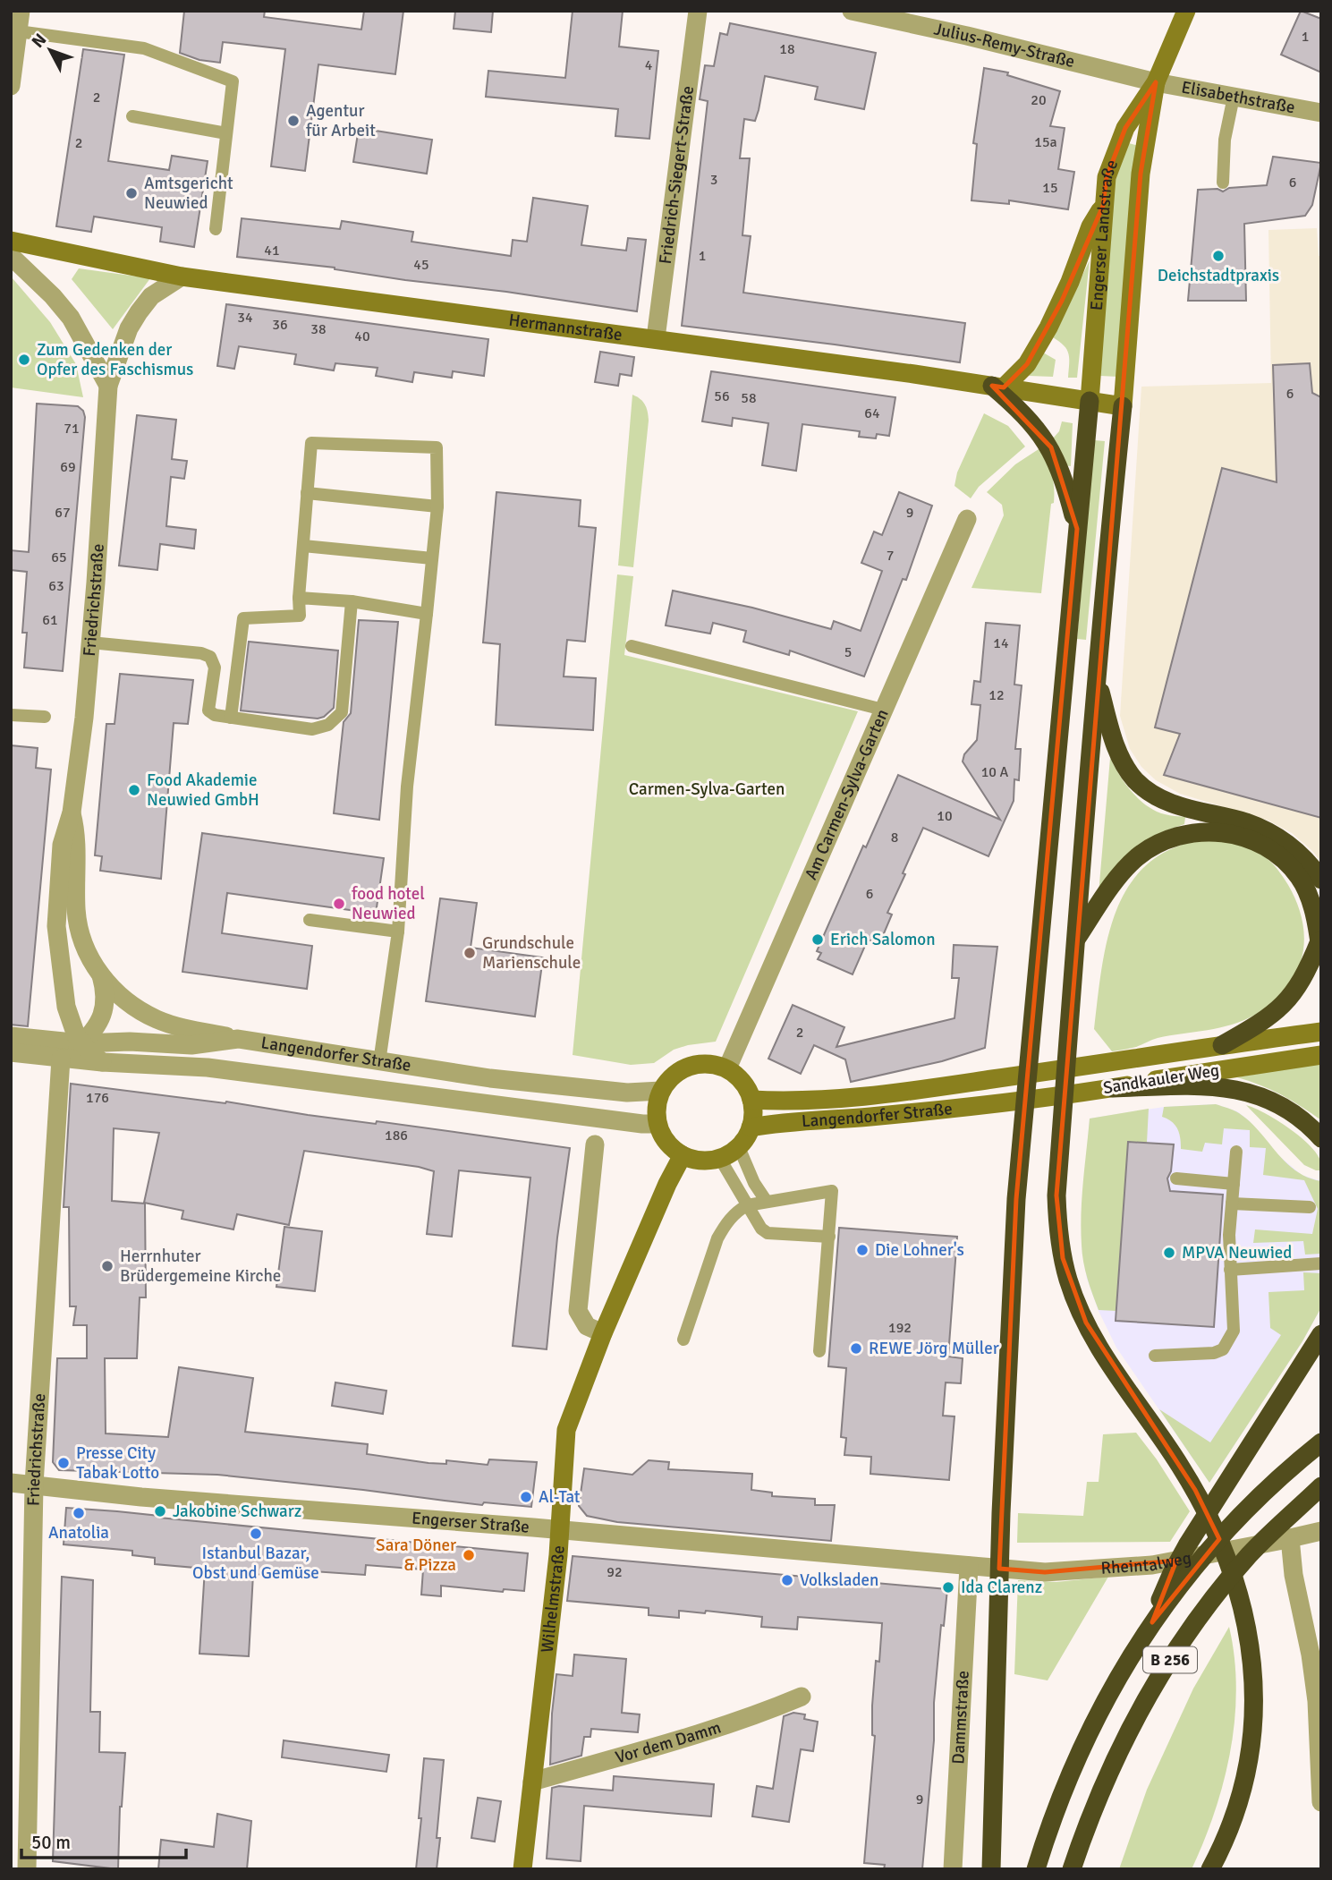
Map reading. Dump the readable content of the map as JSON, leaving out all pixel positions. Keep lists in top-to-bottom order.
{
  "streets": {
    "highway": ["B 256"],
    "street": [
      "Julius-Remy-Straße",
      "Elisabethstraße",
      "Friedrich-Siegert-Straße",
      "Engerser Landstraße",
      "Hermannstraße",
      "Friedrichstraße",
      "Am Carmen-Sylva-Garten",
      "Langendorfer Straße",
      "Sandkauler Weg",
      "Engerser Straße",
      "Rheintalweg",
      "Wilhelmstraße",
      "Dammstraße",
      "Vor dem Damm"
    ]
  },
  "crossings": [
    ["Julius-Remy-Straße", "Elisabethstraße"],
    ["Julius-Remy-Straße", "Engerser Landstraße"],
    ["Elisabethstraße", "Engerser Landstraße"],
    ["Friedrich-Siegert-Straße", "Hermannstraße"],
    ["Engerser Landstraße", "Hermannstraße"],
    ["Hermannstraße", "Friedrichstraße"],
    ["Friedrichstraße", "Langendorfer Straße"],
    ["Friedrichstraße", "Engerser Straße"],
    ["Am Carmen-Sylva-Garten", "Langendorfer Straße"],
    ["Am Carmen-Sylva-Garten", "Wilhelmstraße"],
    ["Langendorfer Straße", "Sandkauler Weg"],
    ["Langendorfer Straße", "Wilhelmstraße"],
    ["Engerser Straße", "Rheintalweg"],
    ["Engerser Straße", "Wilhelmstraße"],
    ["Engerser Straße", "Dammstraße"],
    ["Rheintalweg", "Dammstraße"],
    ["Wilhelmstraße", "Vor dem Damm"]
  ],
  "parks": ["Carmen-Sylva-Garten"],
  "places": [
    "Agentur für Arbeit",
    "Amtsgericht Neuwied",
    "Deichstadtpraxis",
    "Zum Gedenken der Opfer des Faschismus",
    "Food Akademie Neuwied GmbH",
    "food hotel Neuwied",
    "Erich Salomon",
    "Grundschule Marienschule",
    "Die Lohner's",
    "MPVA Neuwied",
    "Herrnhuter Brüdergemeine Kirche",
    "REWE Jörg Müller",
    "Presse City Tabak Lotto",
    "Al-Tat",
    "Jakobine Schwarz",
    "Anatolia",
    "Istanbul Bazar, Obst und Gemüse",
    "Sara Döner & Pizza",
    "Volksladen",
    "Ida Clarenz"
  ],
  "house_numbers": [
    "1",
    "18",
    "4",
    "2",
    "20",
    "15a",
    "2",
    "3",
    "6",
    "15",
    "41",
    "1",
    "45",
    "34",
    "36",
    "38",
    "40",
    "6",
    "56",
    "58",
    "64",
    "71",
    "69",
    "67",
    "9",
    "7",
    "65",
    "63",
    "61",
    "14",
    "5",
    "12",
    "10 A",
    "10",
    "8",
    "6",
    "2",
    "176",
    "186",
    "192",
    "92",
    "9"
  ],
  "scale_bar": "50 m",
  "north": "top left"
}
